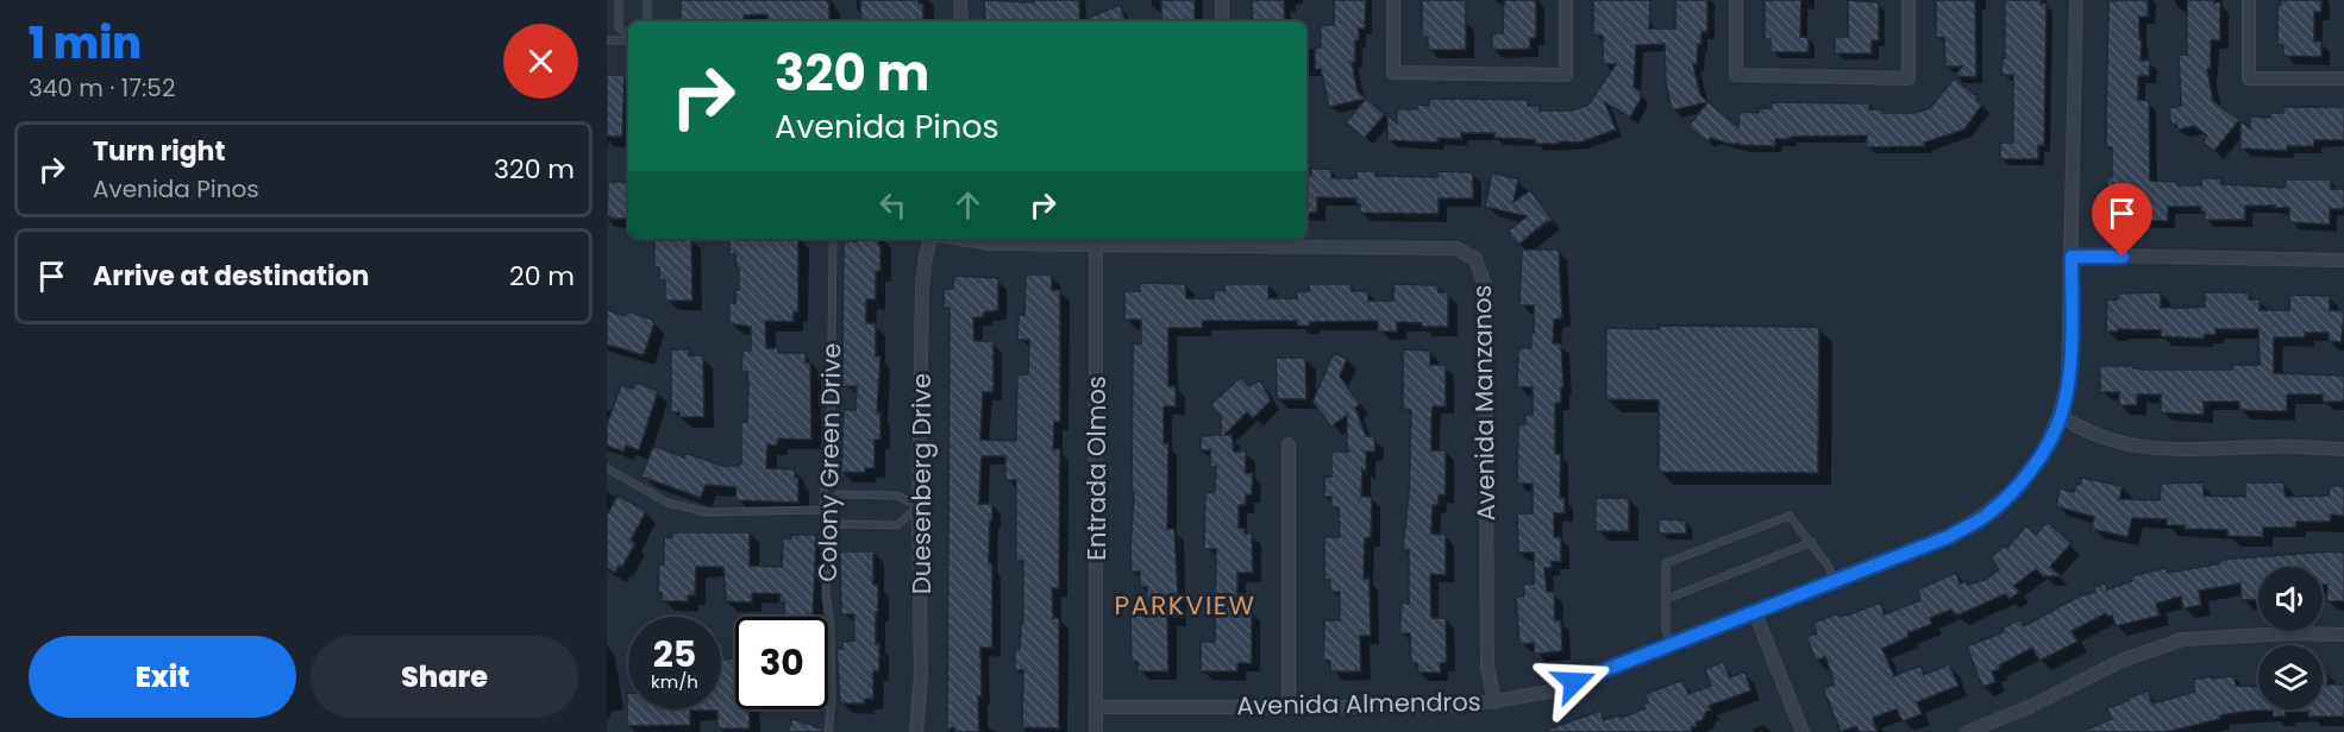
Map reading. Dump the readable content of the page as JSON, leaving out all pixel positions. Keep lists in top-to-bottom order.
{
  "streets": {
    "street": [
      "Avenida Manzanos",
      "Entrada Olmos",
      "Duesenberg Drive",
      "Avenida Almendros"
    ],
    "lane": ["Colony Green Drive"]
  },
  "crossings": [
    ["Avenida Manzanos", "Entrada Olmos"],
    ["Avenida Manzanos", "Avenida Almendros"],
    ["Entrada Olmos", "Avenida Almendros"]
  ],
  "districts": ["PARKVIEW"],
  "page": {
    "heading": ["1 min", "340 m · 17:52"],
    "turn": ["320 m", "Avenida Pinos"],
    "list": [
      {
        "name": "Turn right",
        "note": "Avenida Pinos",
        "value": "320 m"
      },
      {
        "name": "Arrive at destination",
        "value": "20 m"
      }
    ],
    "speed": "25 km/h",
    "limit": "30",
    "buttons": ["Exit", "Share"]
  }
}
